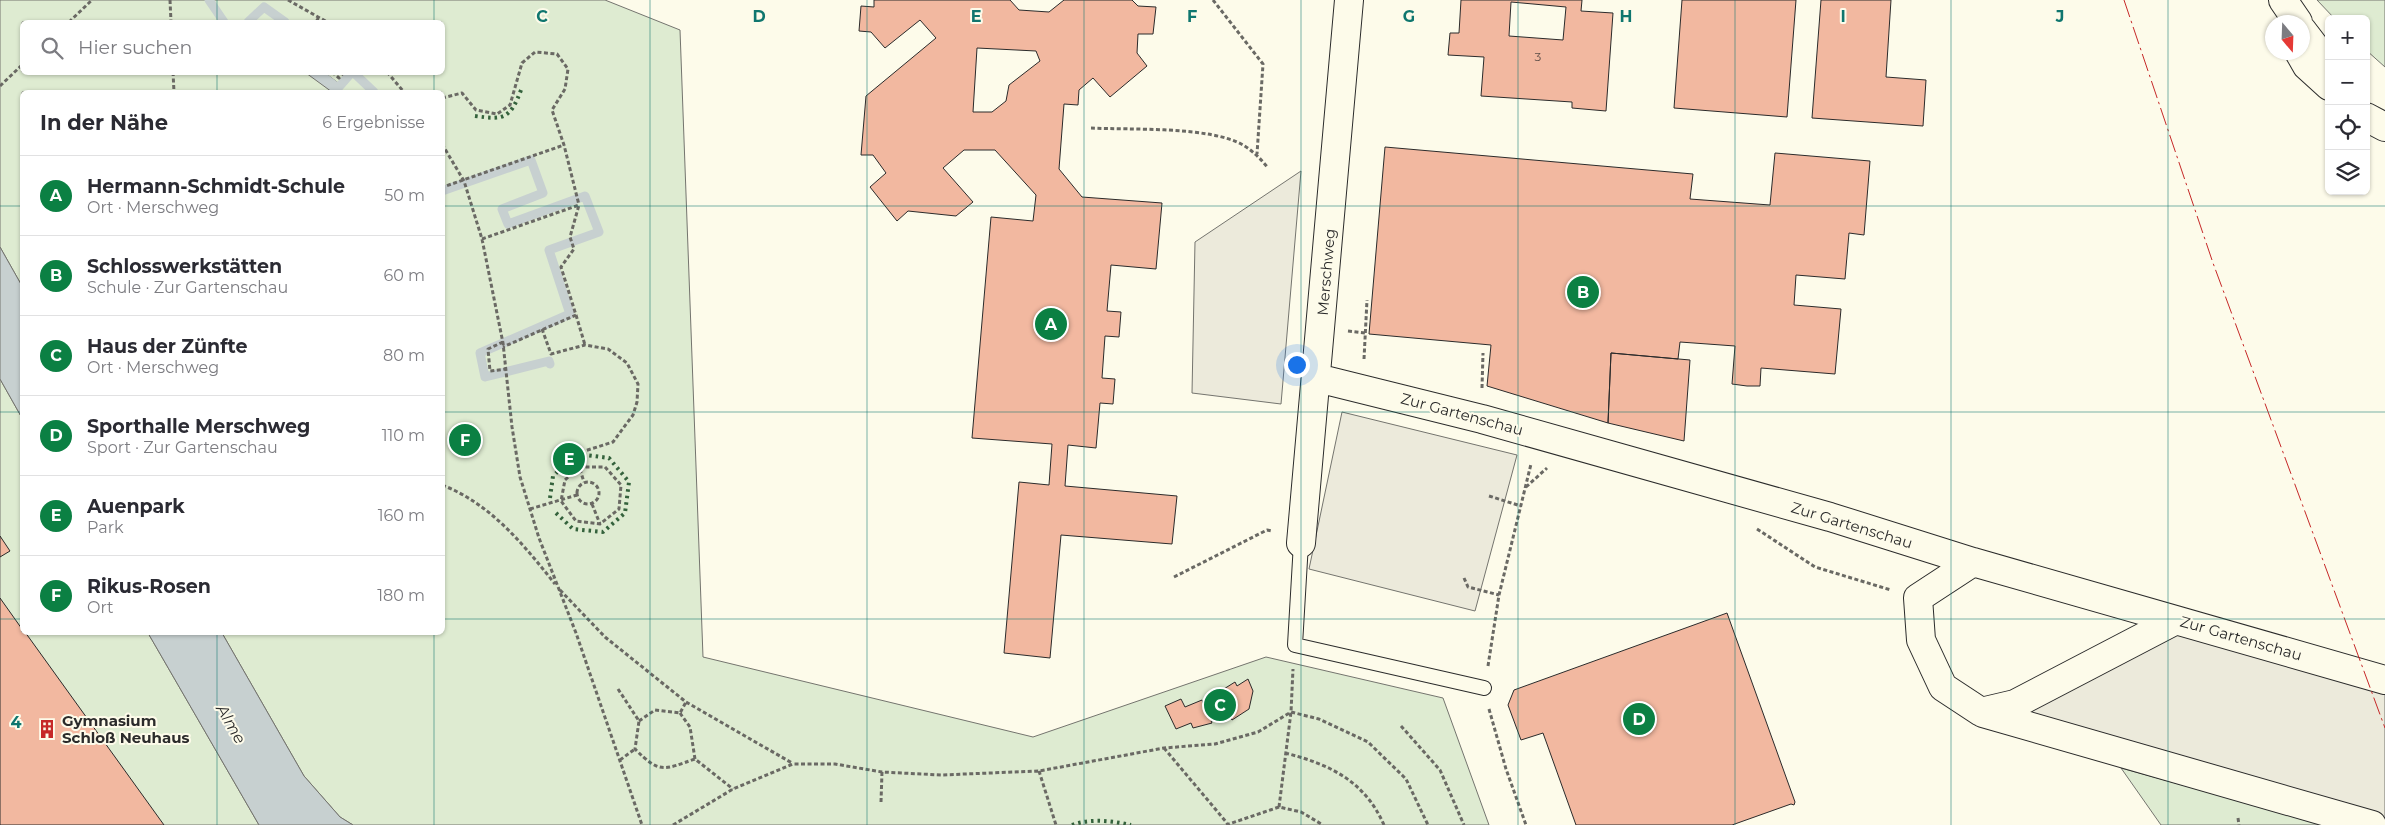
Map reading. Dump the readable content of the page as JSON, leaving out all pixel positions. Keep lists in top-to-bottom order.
{
  "streets": {
    "main road": ["Merschweg", "Zur Gartenschau"]
  },
  "crossings": [
    ["Merschweg", "Zur Gartenschau"]
  ],
  "water": ["Alme"],
  "places": {
    "building": ["Gymnasium Schloß Neuhaus"]
  },
  "house_numbers": ["3"],
  "north": "bottom",
  "page": {
    "map_buttons": ["+", "−"],
    "search": "Hier suchen",
    "heading": ["In der Nähe", "6 Ergebnisse"],
    "list": [
      {
        "mark": "A",
        "name": "Hermann-Schmidt-Schule",
        "note": "Ort · Merschweg",
        "value": "50 m"
      },
      {
        "mark": "B",
        "name": "Schlosswerkstätten",
        "note": "Schule · Zur Gartenschau",
        "value": "60 m"
      },
      {
        "mark": "C",
        "name": "Haus der Zünfte",
        "note": "Ort · Merschweg",
        "value": "80 m"
      },
      {
        "mark": "D",
        "name": "Sporthalle Merschweg",
        "note": "Sport · Zur Gartenschau",
        "value": "110 m"
      },
      {
        "mark": "E",
        "name": "Auenpark",
        "note": "Park",
        "value": "160 m"
      },
      {
        "mark": "F",
        "name": "Rikus-Rosen",
        "note": "Ort",
        "value": "180 m"
      }
    ],
    "pins": [
      "B",
      "A",
      "F",
      "E",
      "C",
      "D"
    ]
  },
  "grid": {
    "columns": [
      "C",
      "D",
      "E",
      "F",
      "G",
      "H",
      "I",
      "J"
    ],
    "rows": ["4"]
  }
}
